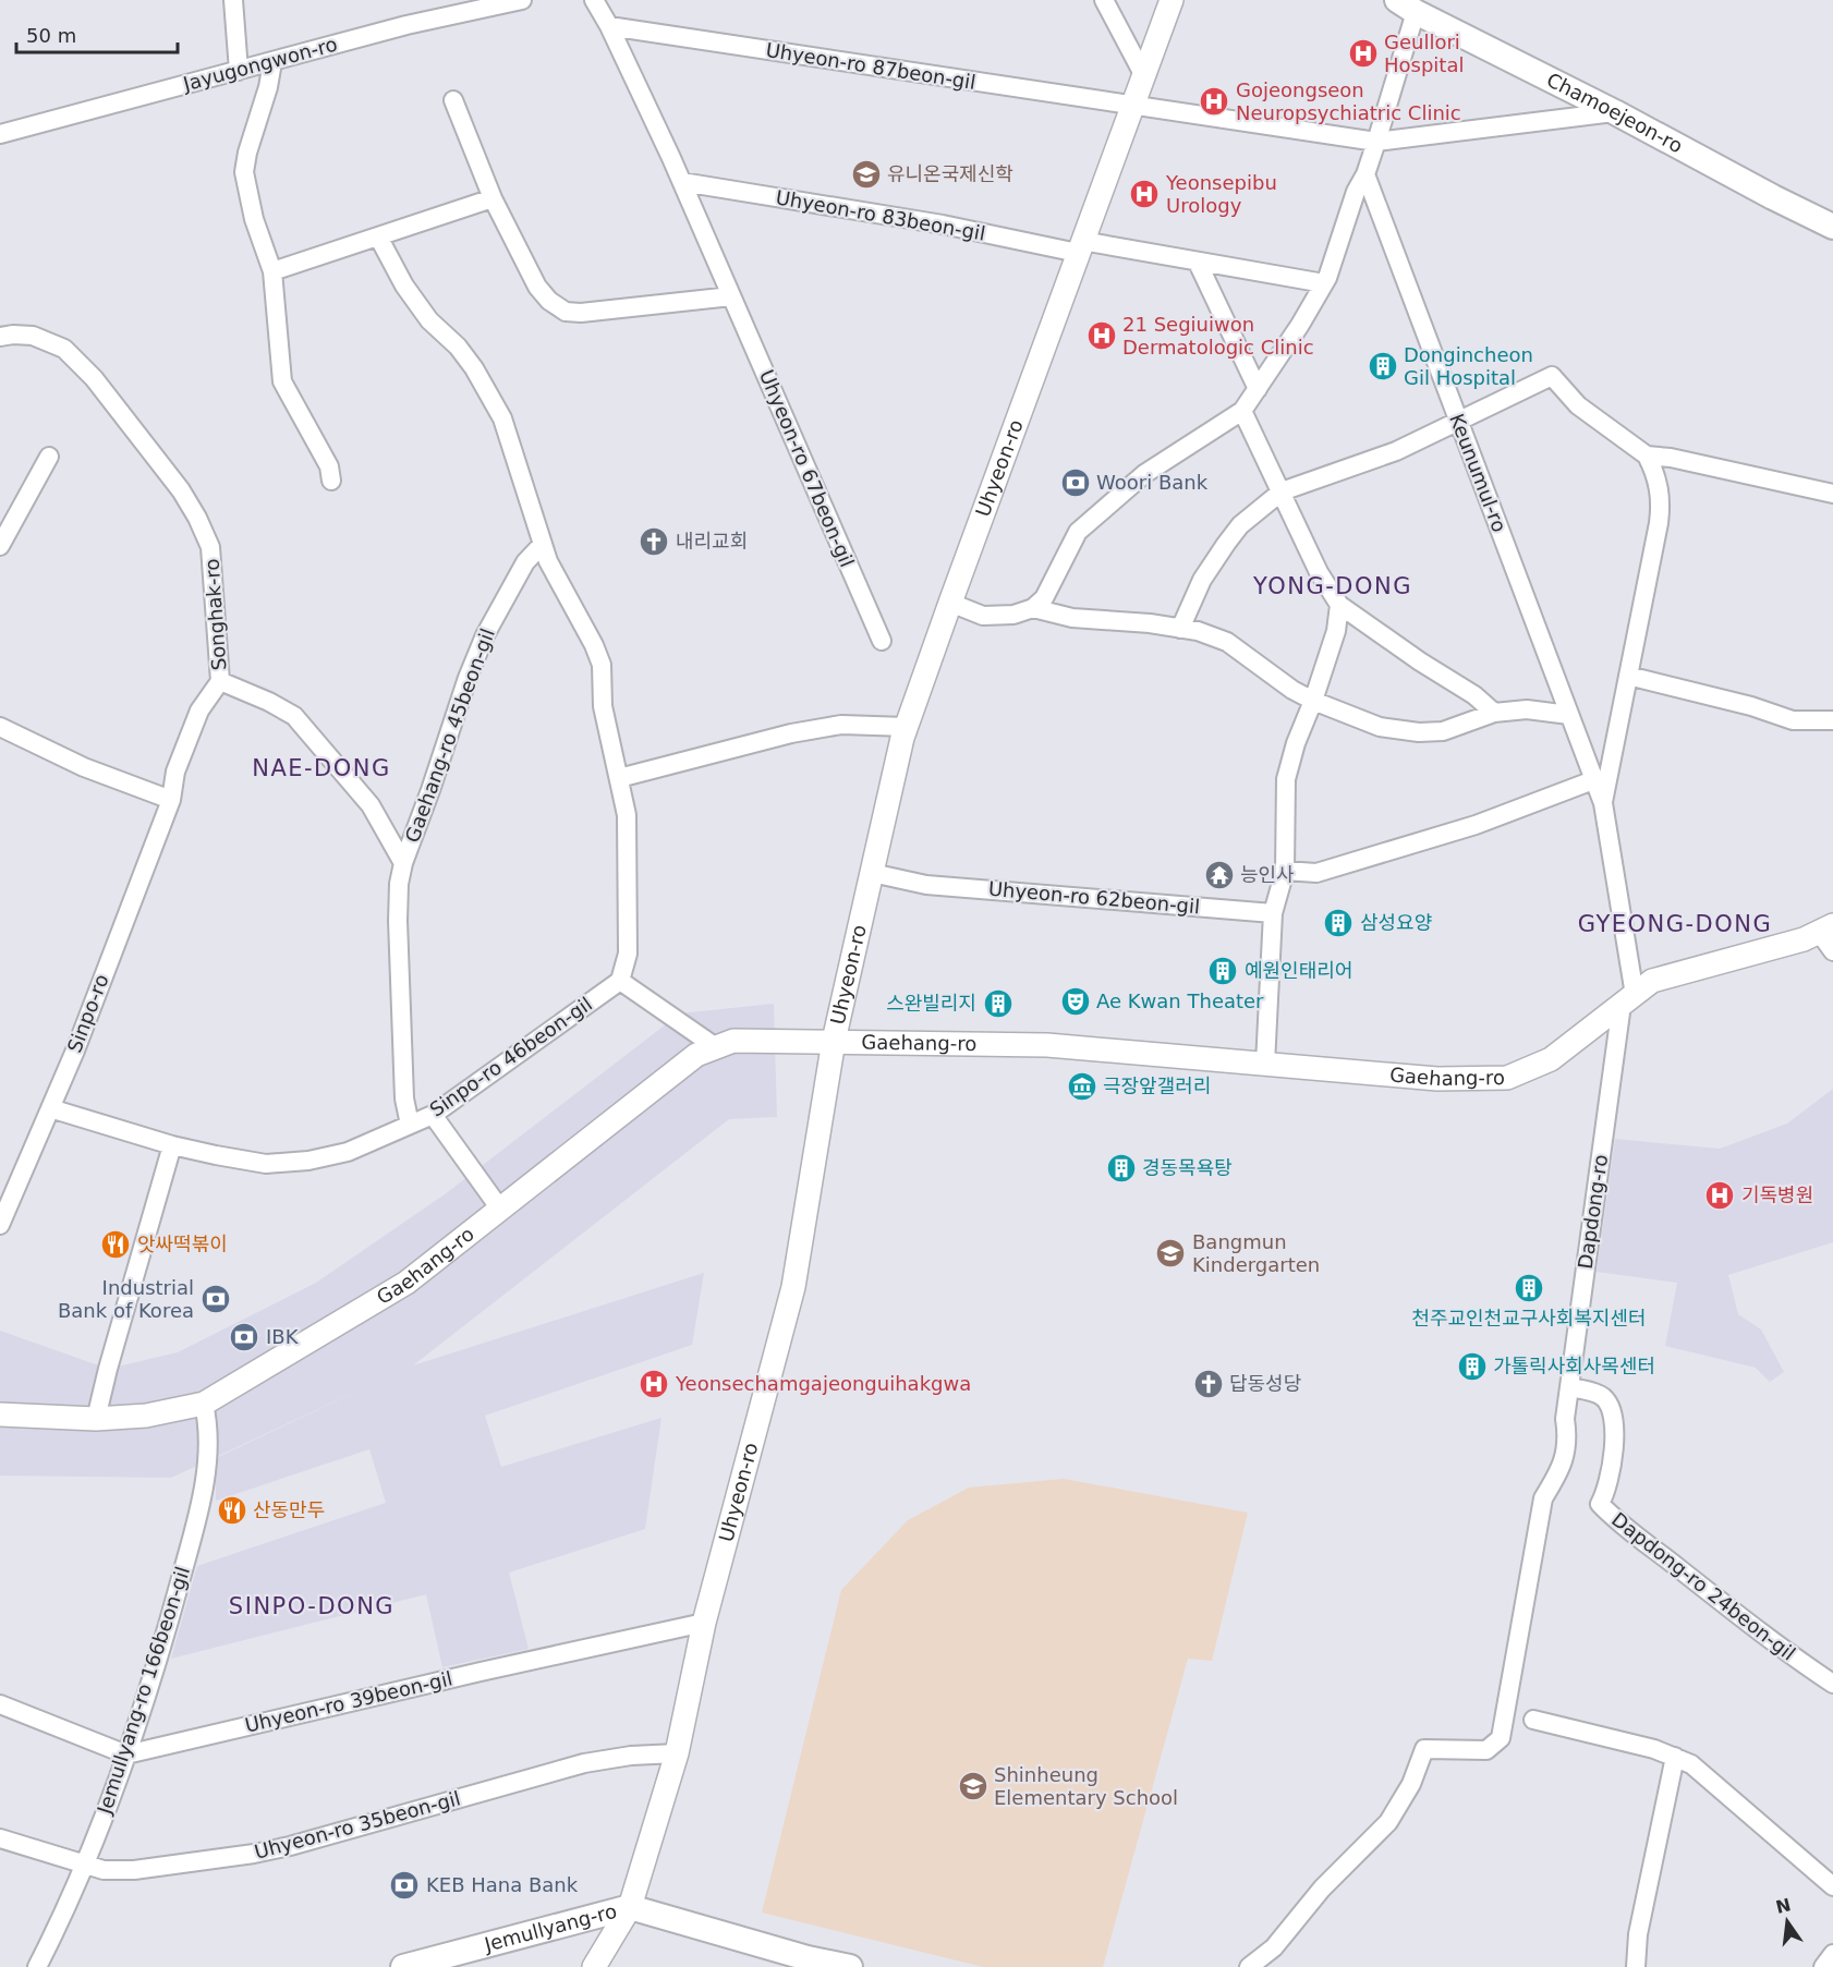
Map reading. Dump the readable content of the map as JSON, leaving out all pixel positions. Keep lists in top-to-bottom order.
{
  "streets": {
    "main road": ["Chamoejeon-ro", "Jemullyang-ro"],
    "street": [
      "Jayugongwon-ro",
      "Uhyeon-ro 87beon-gil",
      "Uhyeon-ro 83beon-gil",
      "Uhyeon-ro",
      "Uhyeon-ro 67beon-gil",
      "Keunumul-ro",
      "Songhak-ro",
      "Gaehang-ro 45beon-gil",
      "Uhyeon-ro 62beon-gil",
      "Sinpo-ro",
      "Gaehang-ro",
      "Sinpo-ro 46beon-gil",
      "Dapdong-ro",
      "Dapdong-ro 24beon-gil",
      "Jemullyang-ro 166beon-gil",
      "Uhyeon-ro 39beon-gil",
      "Uhyeon-ro 35beon-gil"
    ]
  },
  "crossings": [
    ["Uhyeon-ro 87beon-gil", "Uhyeon-ro"],
    ["Uhyeon-ro 87beon-gil", "Uhyeon-ro 67beon-gil"],
    ["Uhyeon-ro 83beon-gil", "Uhyeon-ro"],
    ["Uhyeon-ro 83beon-gil", "Uhyeon-ro 67beon-gil"],
    ["Uhyeon-ro", "Uhyeon-ro 62beon-gil"],
    ["Uhyeon-ro", "Gaehang-ro"],
    ["Uhyeon-ro", "Uhyeon-ro 39beon-gil"],
    ["Uhyeon-ro", "Uhyeon-ro 35beon-gil"],
    ["Uhyeon-ro", "Jemullyang-ro"],
    ["Keunumul-ro", "Gaehang-ro"],
    ["Keunumul-ro", "Dapdong-ro"],
    ["Songhak-ro", "Gaehang-ro 45beon-gil"],
    ["Songhak-ro", "Sinpo-ro"],
    ["Gaehang-ro 45beon-gil", "Sinpo-ro 46beon-gil"],
    ["Sinpo-ro", "Sinpo-ro 46beon-gil"],
    ["Gaehang-ro", "Dapdong-ro"],
    ["Gaehang-ro", "Jemullyang-ro 166beon-gil"],
    ["Dapdong-ro", "Dapdong-ro 24beon-gil"],
    ["Jemullyang-ro 166beon-gil", "Uhyeon-ro 39beon-gil"],
    ["Jemullyang-ro 166beon-gil", "Uhyeon-ro 35beon-gil"]
  ],
  "districts": [
    "YONG-DONG",
    "NAE-DONG",
    "GYEONG-DONG",
    "SINPO-DONG"
  ],
  "places": {
    "hospital": [
      "Geullori Hospital",
      "Gojeongseon Neuropsychiatric Clinic",
      "Yeonsepibu Urology",
      "21 Segiuiwon Dermatologic Clinic",
      "기독병원",
      "Yeonsechamgajeonguihakgwa"
    ],
    "school or university": ["유니온국제신학", "Bangmun Kindergarten", "Shinheung Elementary School"],
    "building": [
      "Dongincheon Gil Hospital",
      "삼성요양",
      "예원인태리어",
      "스완빌리지",
      "경동목욕탕",
      "천주교인천교구사회복지센터",
      "가톨릭사회사목센터"
    ],
    "bank": [
      "Woori Bank",
      "Industrial Bank of Korea",
      "IBK",
      "KEB Hana Bank"
    ],
    "church": ["내리교회", "답동성당"],
    "temple": ["능인사"],
    "theatre": ["Ae Kwan Theater"],
    "museum": ["극장앞갤러리"],
    "restaurant": ["앗싸떡볶이", "산동만두"]
  },
  "scale_bar": "50 m",
  "north": "top"
}
